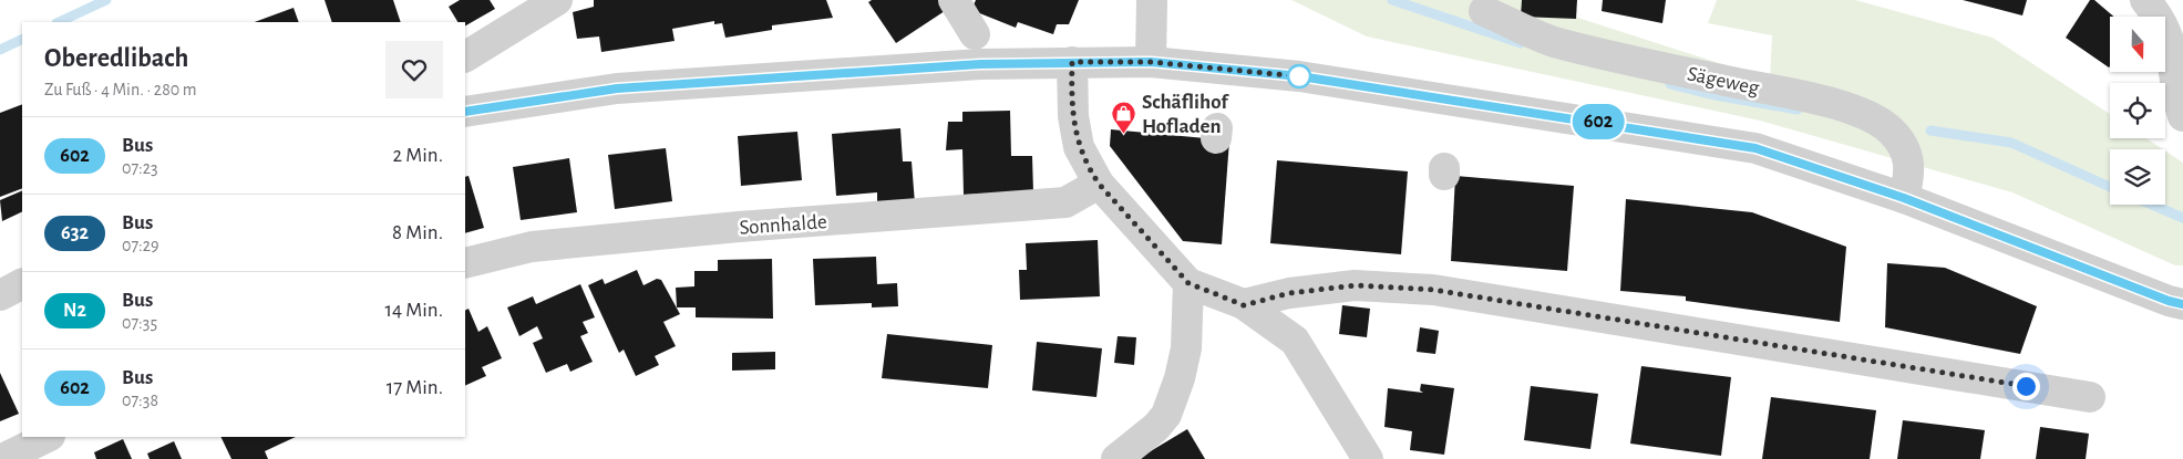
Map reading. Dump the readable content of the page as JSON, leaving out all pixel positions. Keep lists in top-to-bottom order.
{
  "streets": {
    "street": ["Sägeweg", "Sonnhalde"]
  },
  "places": {
    "shop": ["Schäflihof Hofladen"]
  },
  "lines": ["bus line 602"],
  "north": "bottom",
  "page": {
    "on_map": "602",
    "heading": ["Oberedlibach", "Zu Fuß · 4 Min. · 280 m"],
    "list": [
      {
        "mark": "602",
        "name": "Bus",
        "note": "07:23",
        "value": "2 Min."
      },
      {
        "mark": "632",
        "name": "Bus",
        "note": "07:29",
        "value": "8 Min."
      },
      {
        "mark": "N2",
        "name": "Bus",
        "note": "07:35",
        "value": "14 Min."
      },
      {
        "mark": "602",
        "name": "Bus",
        "note": "07:38",
        "value": "17 Min."
      }
    ]
  }
}
